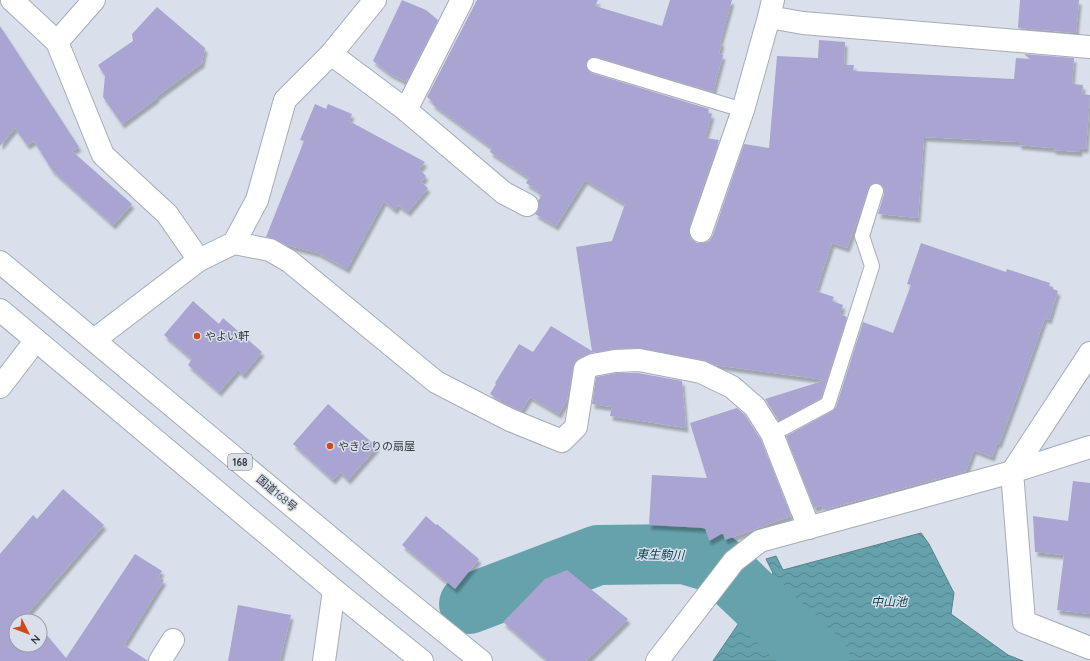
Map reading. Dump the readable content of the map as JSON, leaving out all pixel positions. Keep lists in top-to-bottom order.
{
  "streets": {
    "main road": ["168", "国道168号"]
  },
  "water": ["東生駒川", "中山池"],
  "places": ["やよい軒", "やきとりの扇屋"],
  "north": "bottom right"
}
